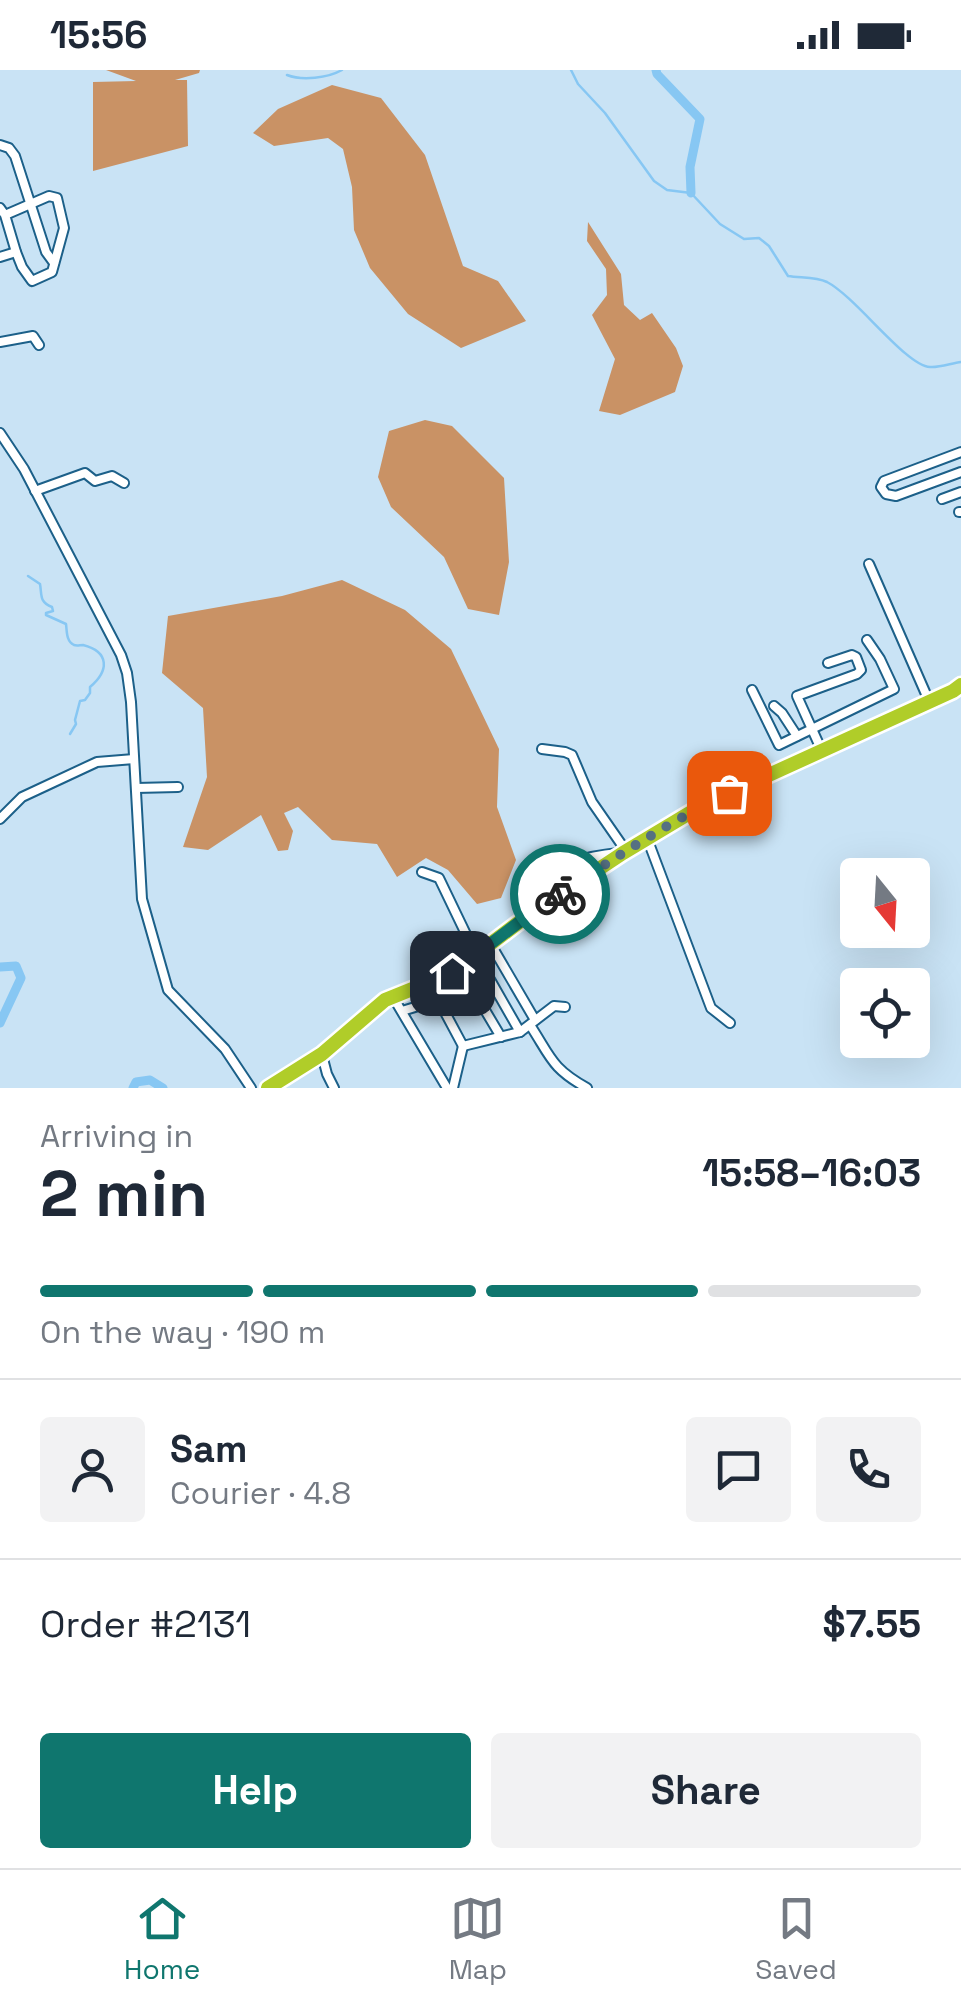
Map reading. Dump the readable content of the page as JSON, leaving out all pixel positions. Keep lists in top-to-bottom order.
{
  "north": "bottom",
  "page": {
    "status": "15:56",
    "heading": ["2 min", "Arriving in", "15:58–16:03"],
    "panel": [
      "Sam",
      "Courier · 4.8",
      "Order #2131",
      "$7.55"
    ],
    "bar": "On the way · 190 m",
    "buttons": ["Help", "Share"],
    "tabs": ["Home", "Map", "Saved"]
  }
}
